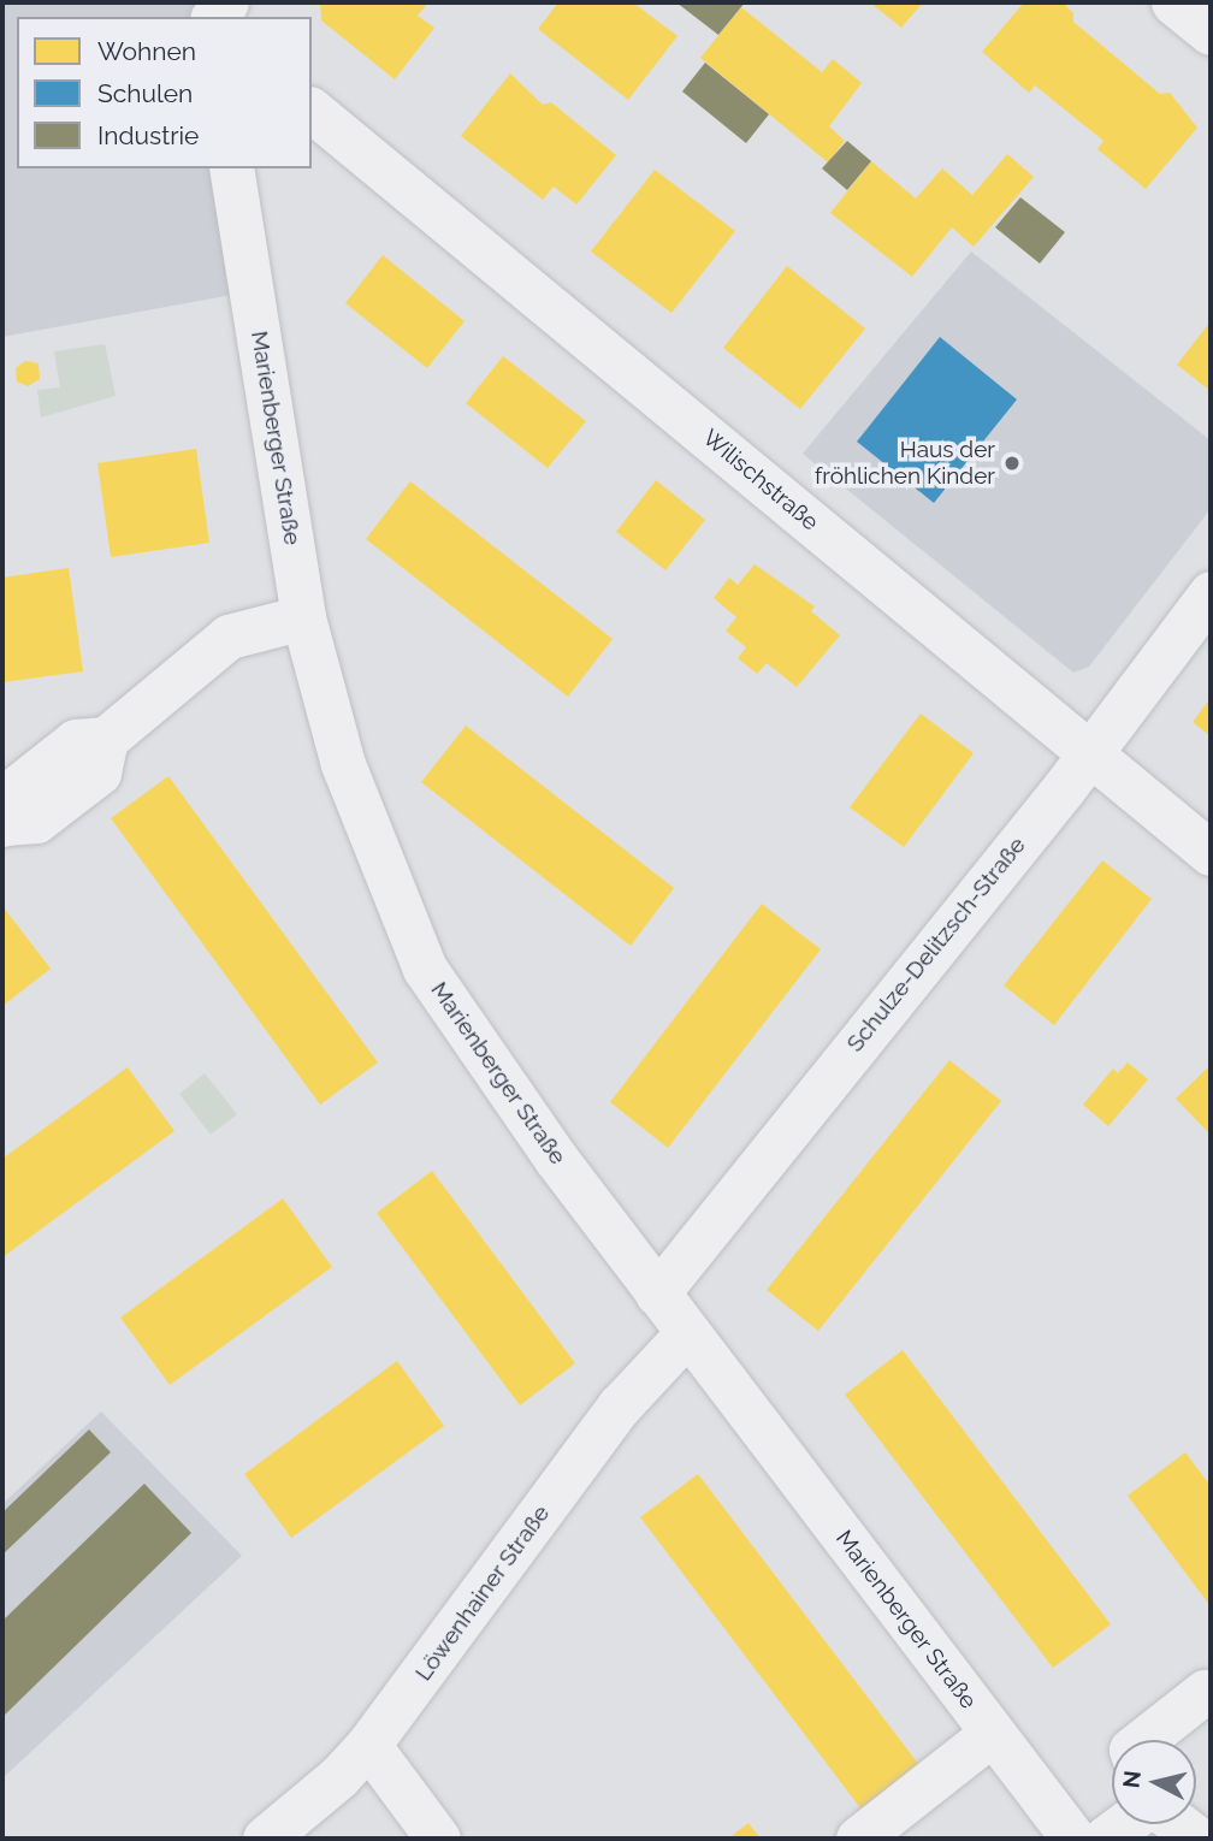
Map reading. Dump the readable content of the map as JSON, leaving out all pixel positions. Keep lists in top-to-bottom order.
{
  "streets": {
    "street": [
      "Marienberger Straße",
      "Wilischstraße",
      "Schulze-Delitzsch-Straße",
      "Löwenhainer Straße"
    ]
  },
  "crossings": [
    ["Marienberger Straße", "Schulze-Delitzsch-Straße"],
    ["Marienberger Straße", "Löwenhainer Straße"],
    ["Wilischstraße", "Schulze-Delitzsch-Straße"]
  ],
  "places": ["Haus der fröhlichen Kinder"],
  "legend": ["Wohnen", "Schulen", "Industrie"],
  "north": "left"
}
